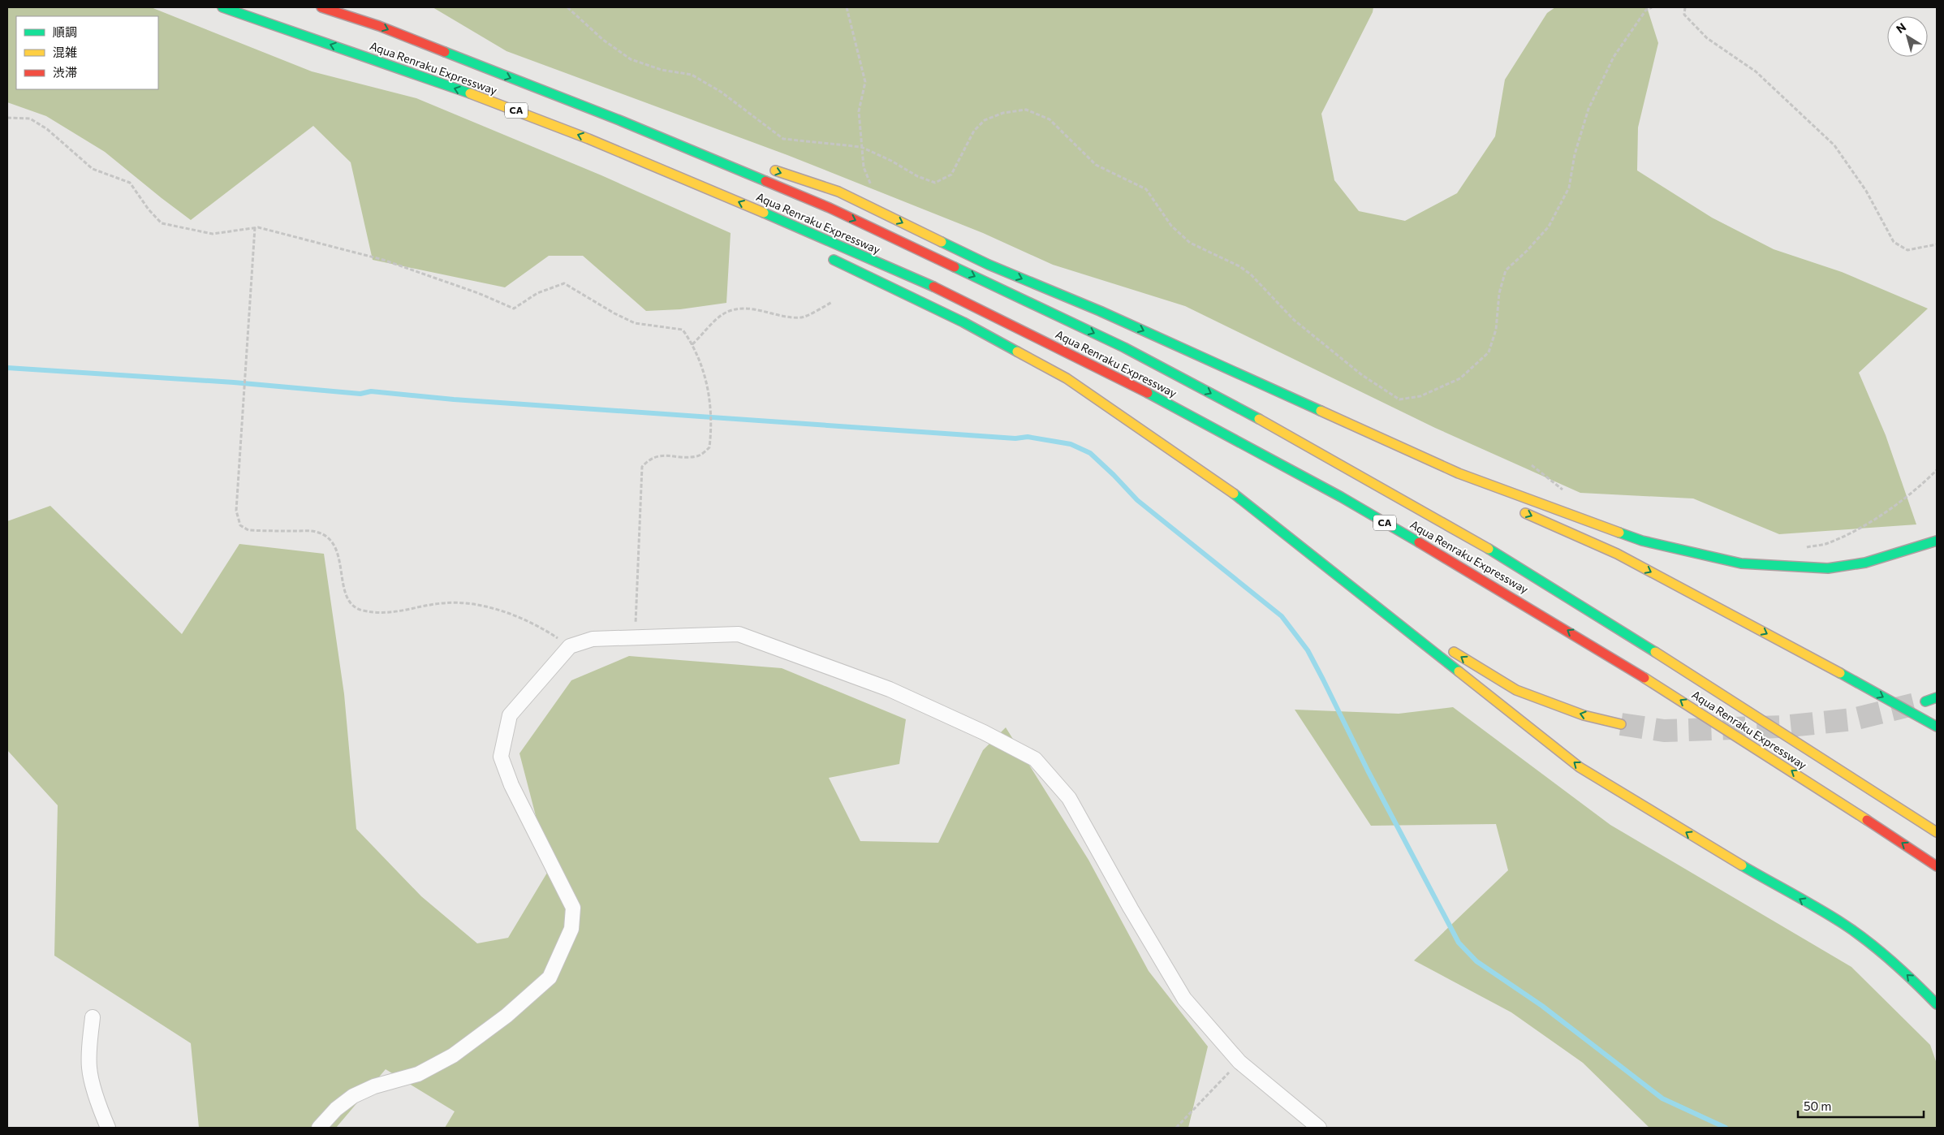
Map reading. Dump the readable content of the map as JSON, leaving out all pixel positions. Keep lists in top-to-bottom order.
{
  "streets": {
    "highway": ["Aqua Renraku Expressway", "CA"]
  },
  "legend": ["順調", "混雑", "渋滞"],
  "scale_bar": "50 m",
  "north": "top left"
}
